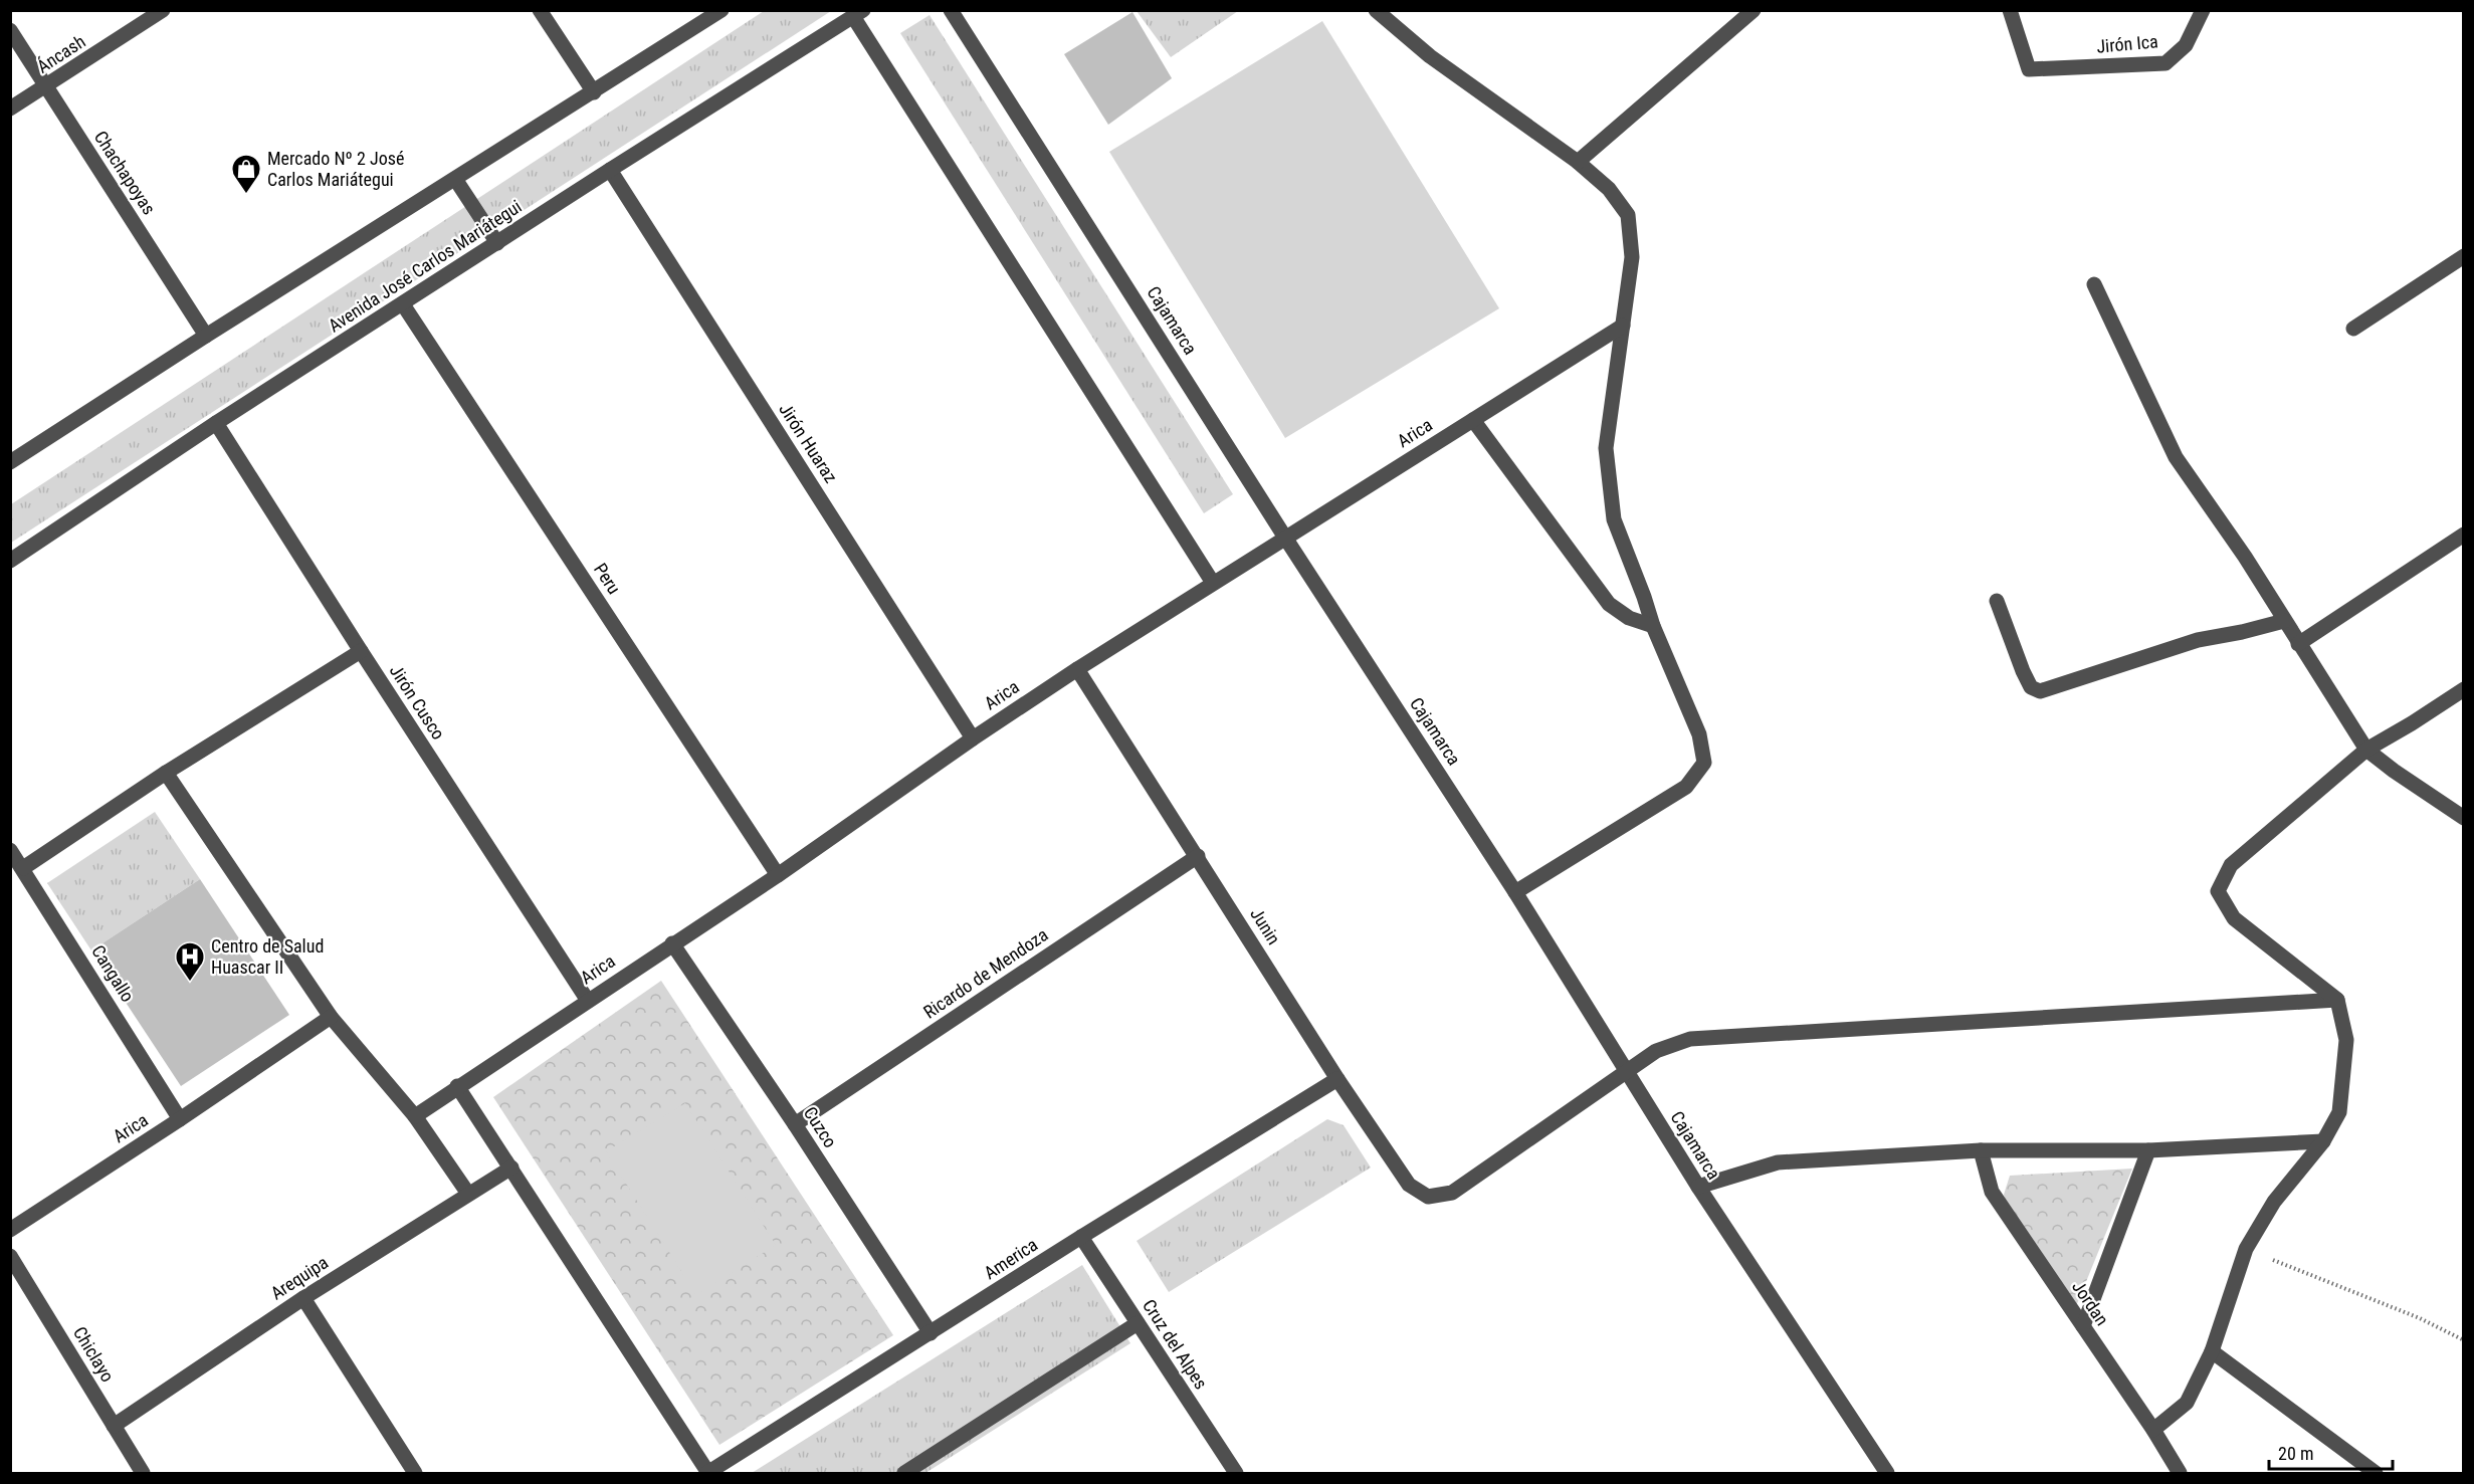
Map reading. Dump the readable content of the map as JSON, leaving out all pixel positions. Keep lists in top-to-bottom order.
{
  "streets": {
    "street": [
      "Jirón Ica",
      "Áncash",
      "Chachapoyas",
      "Avenida José Carlos Mariátegui",
      "Cajamarca",
      "Arica",
      "Jirón Huaraz",
      "Peru",
      "Jirón Cusco",
      "Junin",
      "Cangallo",
      "Ricardo de Mendoza",
      "Cuzco",
      "America",
      "Arequipa",
      "Jordan",
      "Cruz del Alpes",
      "Chiclayo"
    ]
  },
  "crossings": [
    ["Áncash", "Chachapoyas"],
    ["Avenida José Carlos Mariátegui", "Jirón Huaraz"],
    ["Avenida José Carlos Mariátegui", "Peru"],
    ["Avenida José Carlos Mariátegui", "Jirón Cusco"],
    ["Cajamarca", "Arica"],
    ["Cajamarca", "Junin"],
    ["Arica", "Jirón Huaraz"],
    ["Arica", "Peru"],
    ["Arica", "Jirón Cusco"],
    ["Arica", "Junin"],
    ["Arica", "Cangallo"],
    ["Arica", "Cuzco"],
    ["Junin", "Ricardo de Mendoza"],
    ["Junin", "America"],
    ["Ricardo de Mendoza", "Cuzco"],
    ["Cuzco", "America"],
    ["America", "Cruz del Alpes"],
    ["Arequipa", "Chiclayo"]
  ],
  "places": {
    "shop": ["Mercado Nº 2 José Carlos Mariátegui"],
    "hospital": ["Centro de Salud Huascar II"]
  },
  "scale_bar": "20 m"
}
